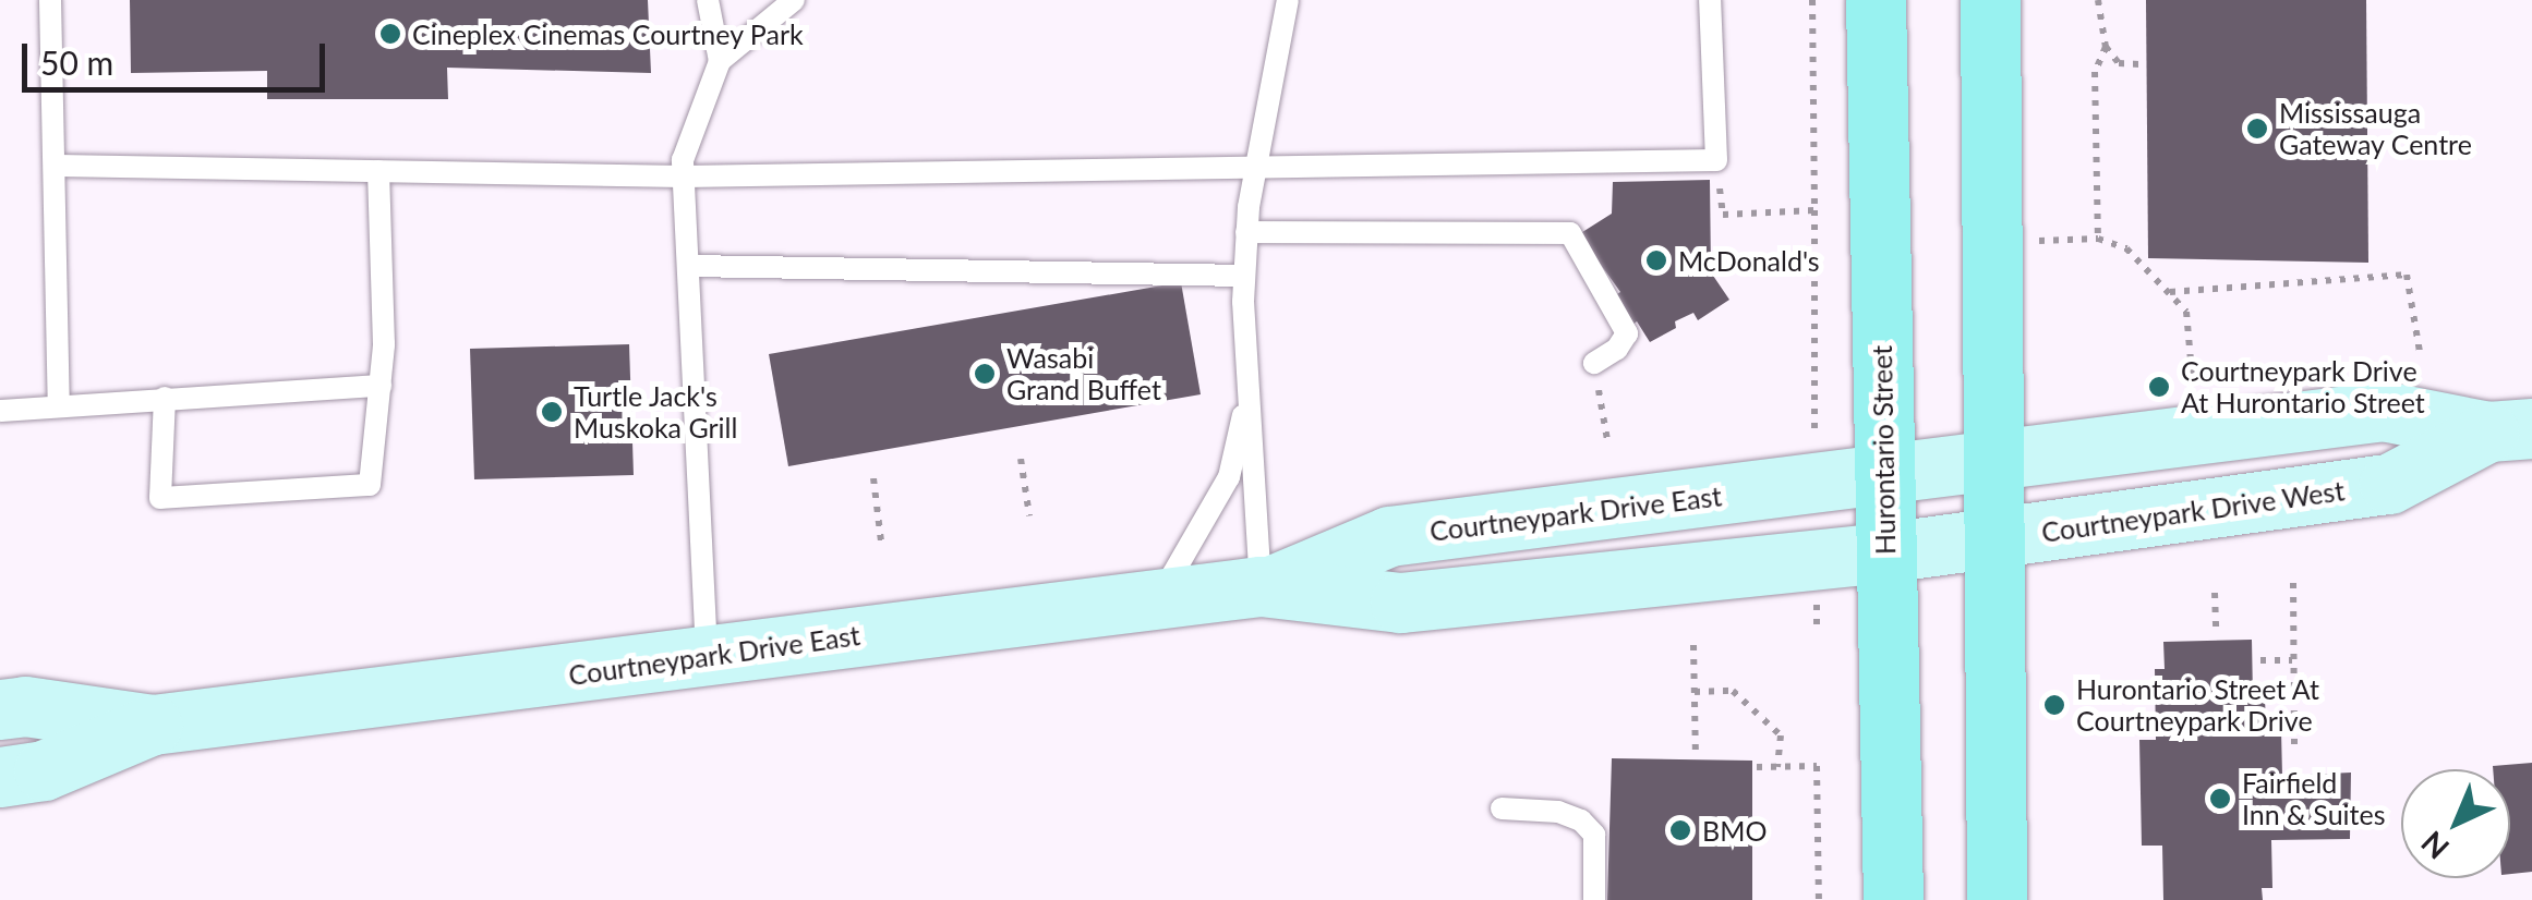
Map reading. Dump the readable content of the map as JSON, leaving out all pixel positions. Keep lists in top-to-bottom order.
{
  "streets": {
    "main road": ["Hurontario Street", "Courtneypark Drive West", "Courtneypark Drive East"]
  },
  "crossings": [
    ["Hurontario Street", "Courtneypark Drive West"],
    ["Hurontario Street", "Courtneypark Drive East"],
    ["Courtneypark Drive West", "Courtneypark Drive East"]
  ],
  "places": [
    "Cineplex Cinemas Courtney Park",
    "Mississauga Gateway Centre",
    "McDonald's",
    "Wasabi Grand Buffet",
    "Courtneypark Drive At Hurontario Street",
    "Turtle Jack's Muskoka Grill",
    "Hurontario Street At Courtneypark Drive",
    "Fairfield Inn & Suites",
    "BMO"
  ],
  "scale_bar": "50 m",
  "north": "bottom left"
}
